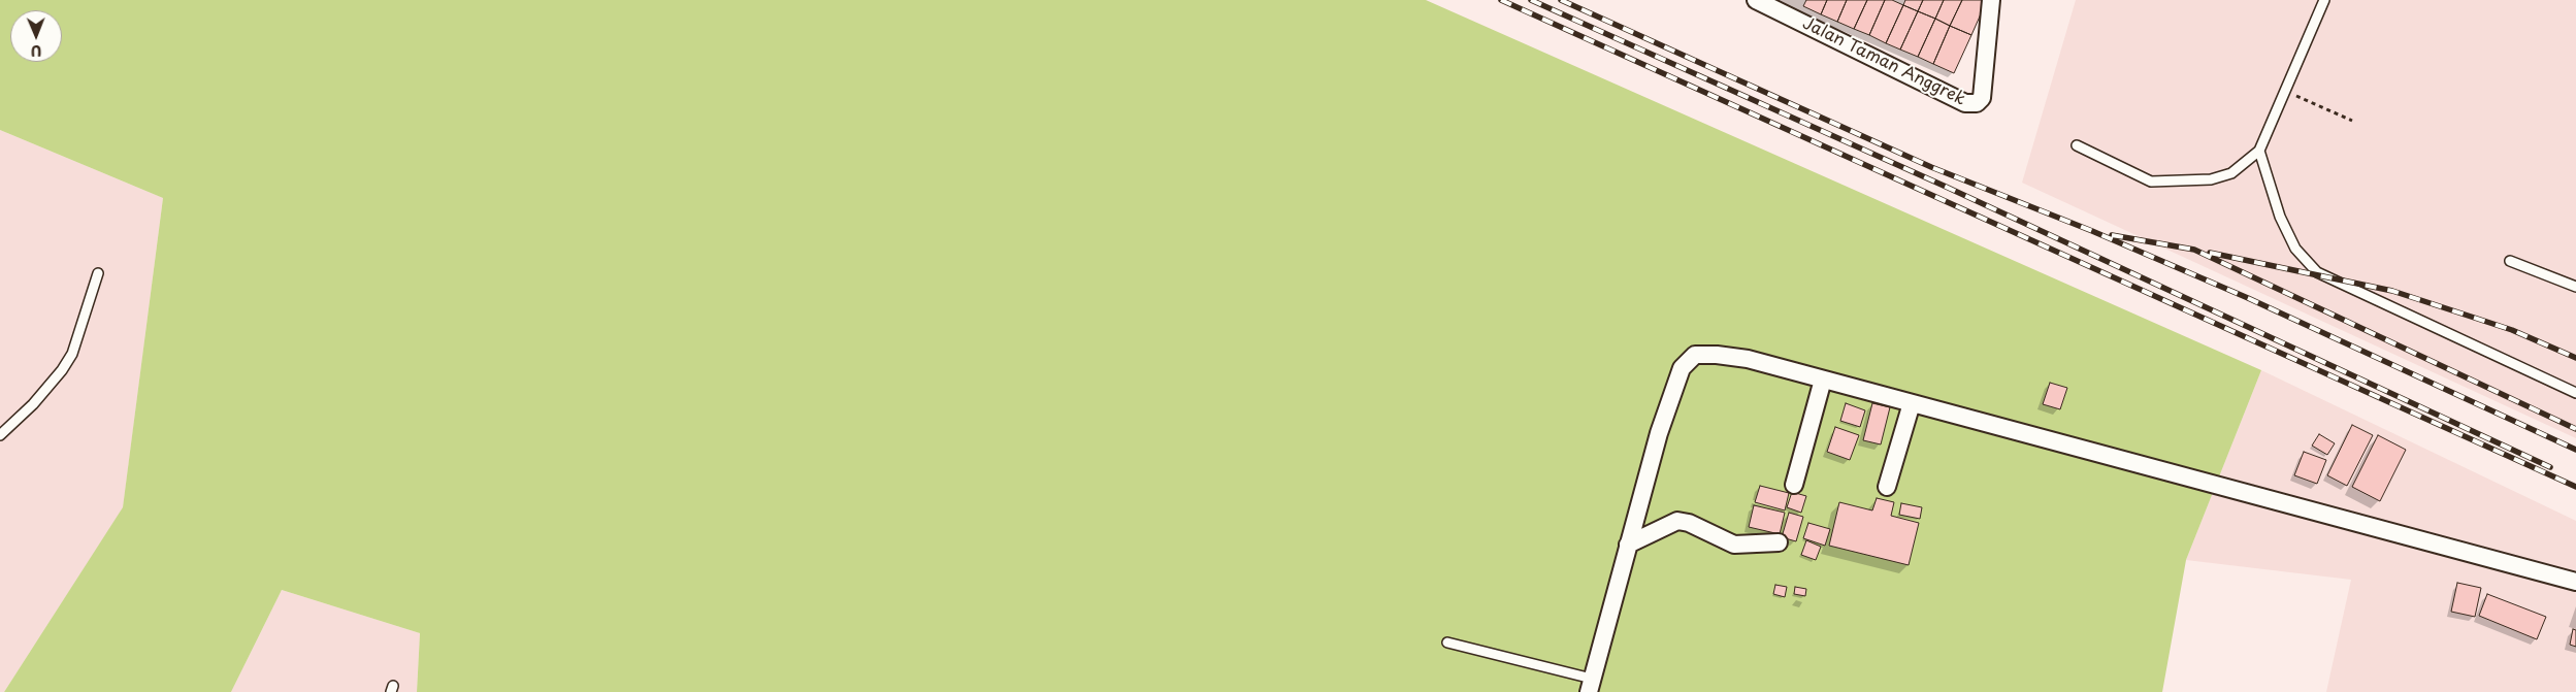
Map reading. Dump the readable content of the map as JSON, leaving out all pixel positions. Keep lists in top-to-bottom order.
{
  "streets": {
    "street": ["Jalan Taman Anggrek"]
  },
  "north": "bottom"
}
